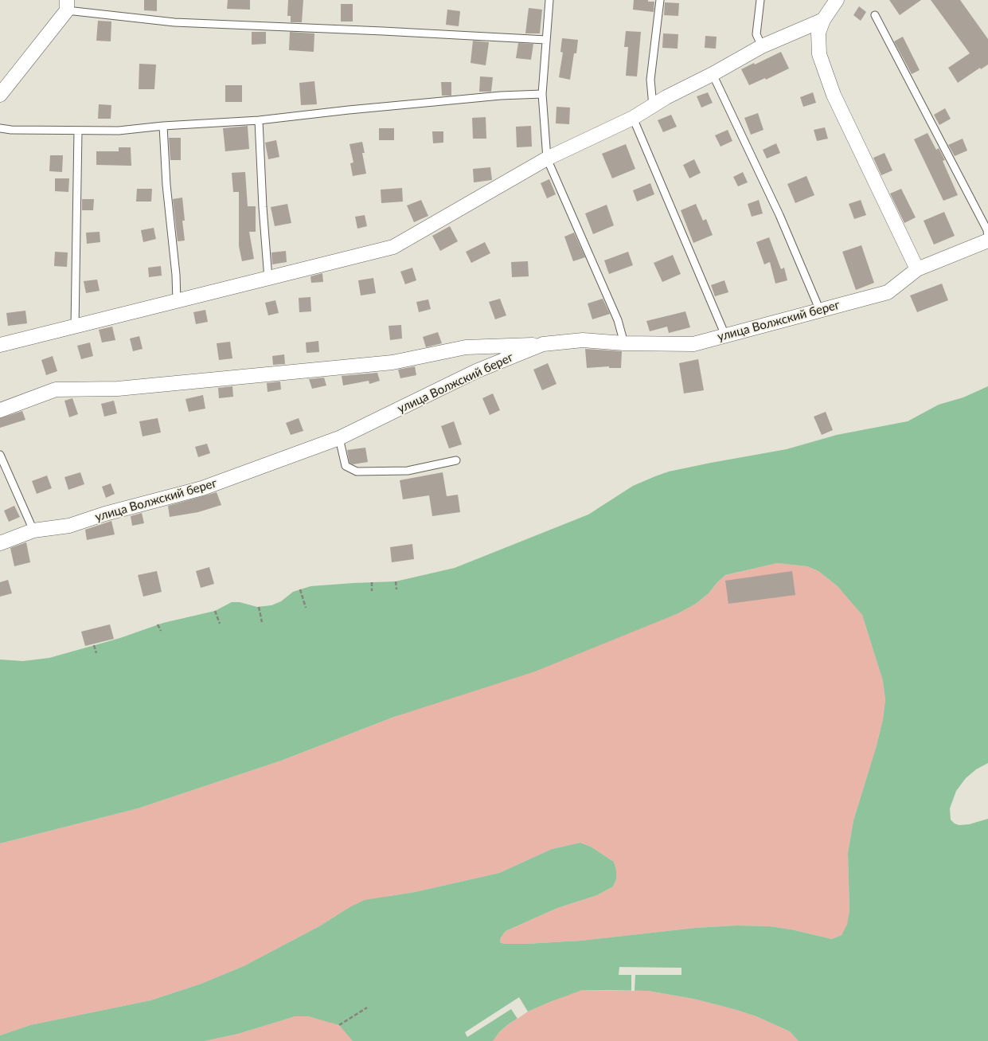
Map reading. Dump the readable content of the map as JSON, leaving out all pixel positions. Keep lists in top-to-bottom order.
{
  "streets": {
    "street": ["улица Волжский берег"]
  }
}
